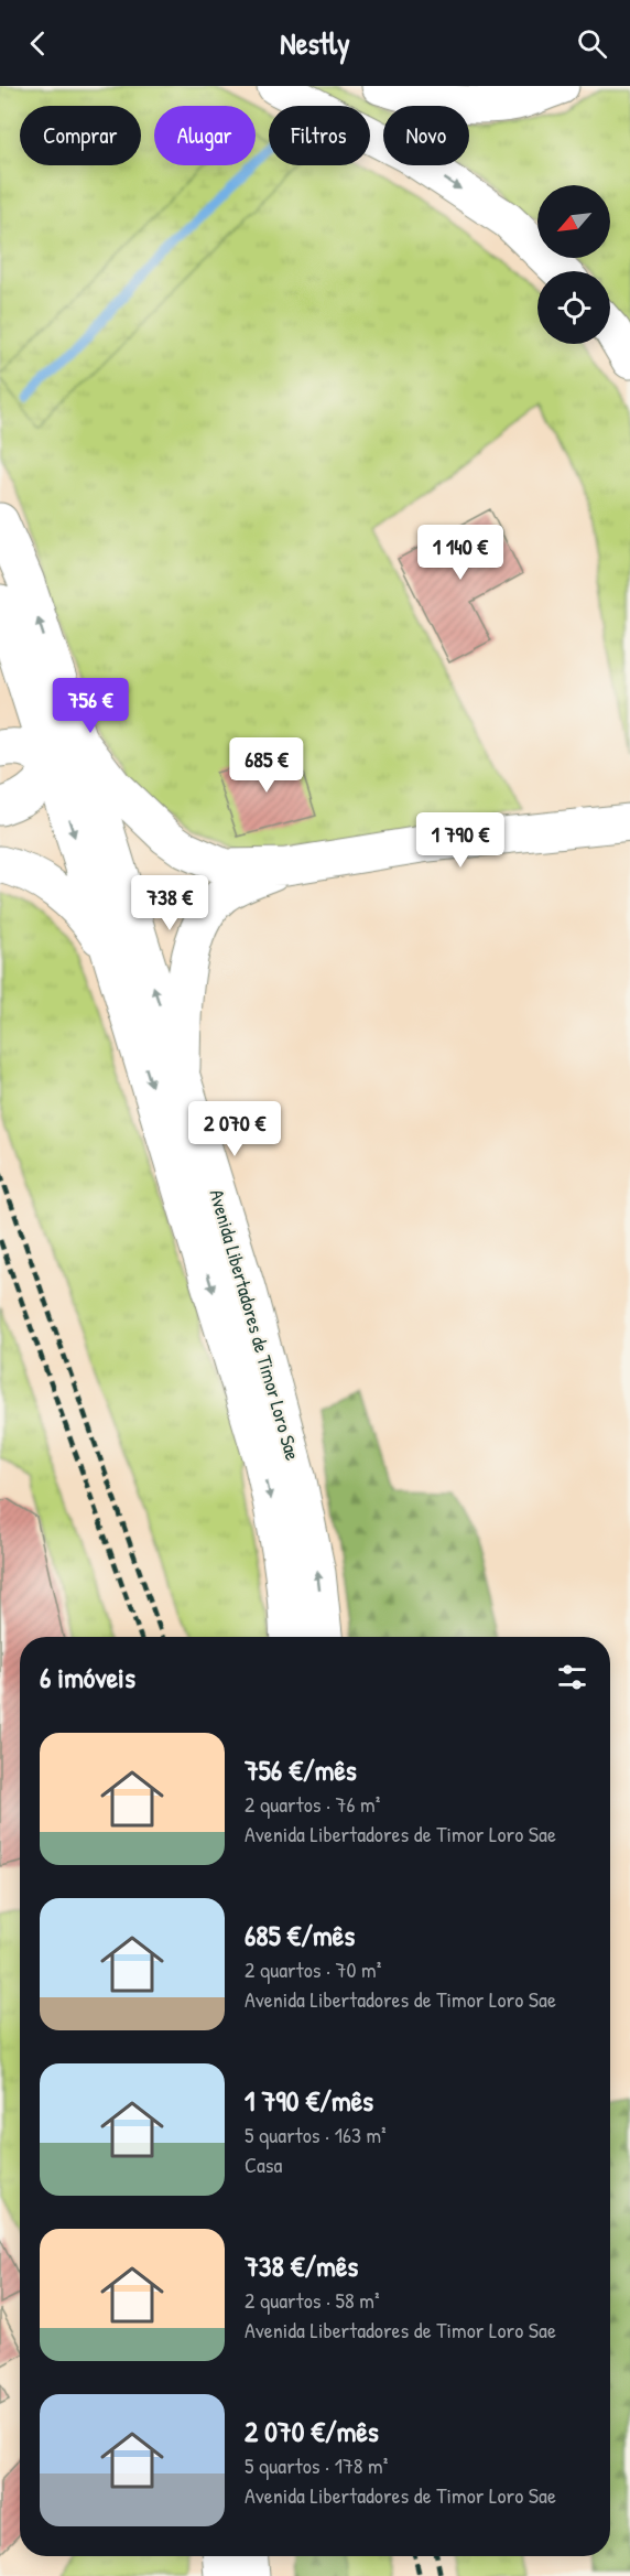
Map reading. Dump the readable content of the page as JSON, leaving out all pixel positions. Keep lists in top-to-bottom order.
{
  "streets": {
    "main road": ["Avenida Libertadores de Timor Loro Sae"]
  },
  "north": "bottom left",
  "page": {
    "header": "Nestly",
    "chip": [
      "Comprar",
      "Alugar",
      "Filtros",
      "Novo"
    ],
    "price": [
      "1 140 €",
      "756 €",
      "685 €",
      "1 790 €",
      "738 €",
      "2 070 €"
    ],
    "heading": "6 imóveis",
    "list": [
      {
        "name": "756 €/mês",
        "note": "2 quartos · 76 m² · Avenida Libertadores de Timor Loro Sae"
      },
      {
        "name": "685 €/mês",
        "note": "2 quartos · 70 m² · Avenida Libertadores de Timor Loro Sae"
      },
      {
        "name": "1 790 €/mês",
        "note": "5 quartos · 163 m² · Casa"
      },
      {
        "name": "738 €/mês",
        "note": "2 quartos · 58 m² · Avenida Libertadores de Timor Loro Sae"
      },
      {
        "name": "2 070 €/mês",
        "note": "5 quartos · 178 m² · Avenida Libertadores de Timor Loro Sae"
      }
    ]
  }
}
